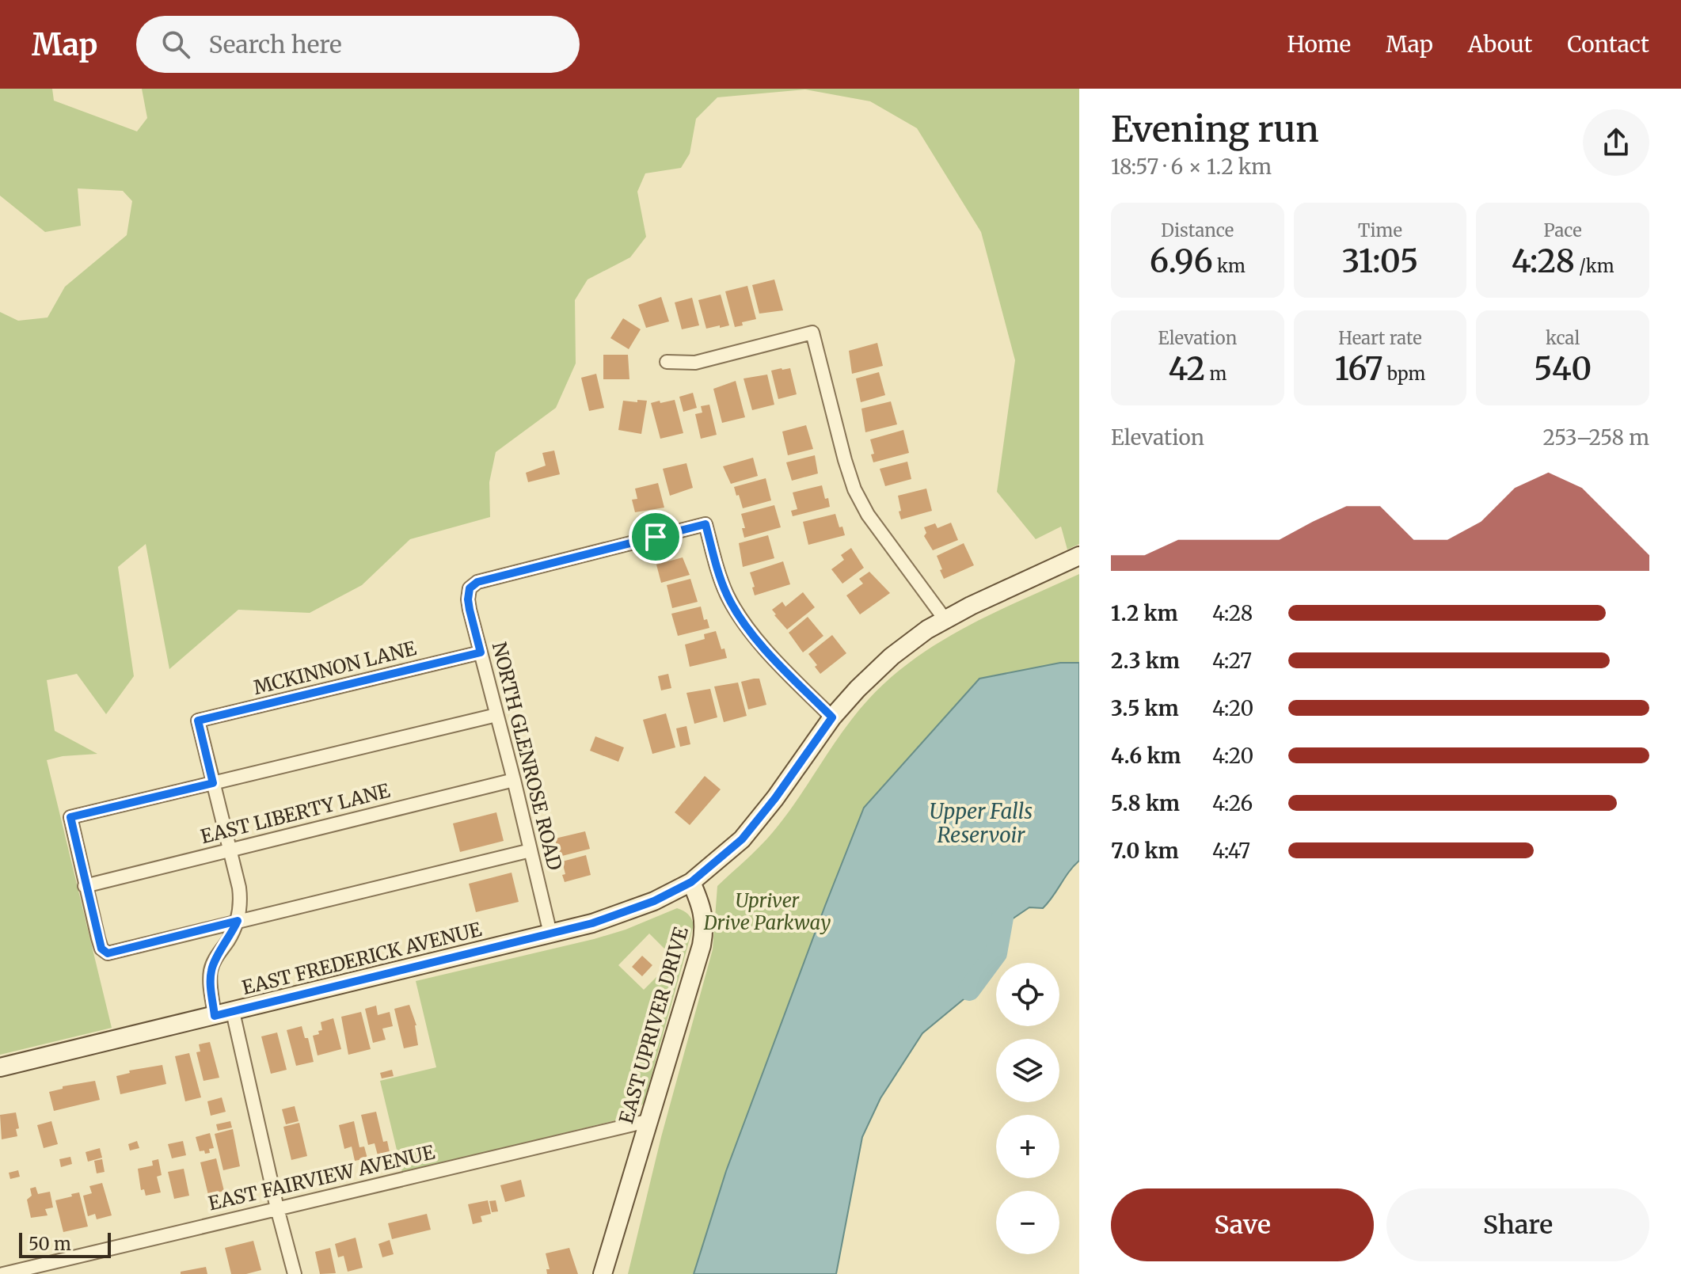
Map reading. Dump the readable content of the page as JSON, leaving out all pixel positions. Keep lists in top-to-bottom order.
{
  "streets": {
    "main road": ["EAST FREDERICK AVENUE", "EAST UPRIVER DRIVE"],
    "street": [
      "MCKINNON LANE",
      "NORTH GLENROSE ROAD",
      "EAST LIBERTY LANE",
      "EAST FAIRVIEW AVENUE"
    ]
  },
  "crossings": [
    ["MCKINNON LANE", "NORTH GLENROSE ROAD"],
    ["NORTH GLENROSE ROAD", "EAST LIBERTY LANE"],
    ["NORTH GLENROSE ROAD", "EAST FREDERICK AVENUE"],
    ["EAST FREDERICK AVENUE", "EAST UPRIVER DRIVE"],
    ["EAST UPRIVER DRIVE", "EAST FAIRVIEW AVENUE"]
  ],
  "water": ["Upper Falls Reservoir"],
  "parks": ["Upriver Drive Parkway"],
  "scale_bar": "50 m",
  "page": {
    "header": "Map",
    "search": "Search here",
    "nav": [
      "Home",
      "Map",
      "About",
      "Contact"
    ],
    "heading": ["Evening run", "18:57 · 6 × 1.2 km"],
    "stats": [
      ["Distance", "6.96 km"],
      ["Time", "31:05"],
      ["Pace", "4:28 /km"],
      ["Elevation", "42 m"],
      ["Heart rate", "167 bpm"],
      ["kcal", "540"]
    ],
    "chart": ["Elevation", "253–258 m"],
    "list": [
      {
        "name": "1.2 km",
        "note": "4:28"
      },
      {
        "name": "2.3 km",
        "note": "4:27"
      },
      {
        "name": "3.5 km",
        "note": "4:20"
      },
      {
        "name": "4.6 km",
        "note": "4:20"
      },
      {
        "name": "5.8 km",
        "note": "4:26"
      },
      {
        "name": "7.0 km",
        "note": "4:47"
      }
    ],
    "map_buttons": ["+", "−"],
    "buttons": ["Save", "Share"],
    "scale": "50 m"
  }
}
